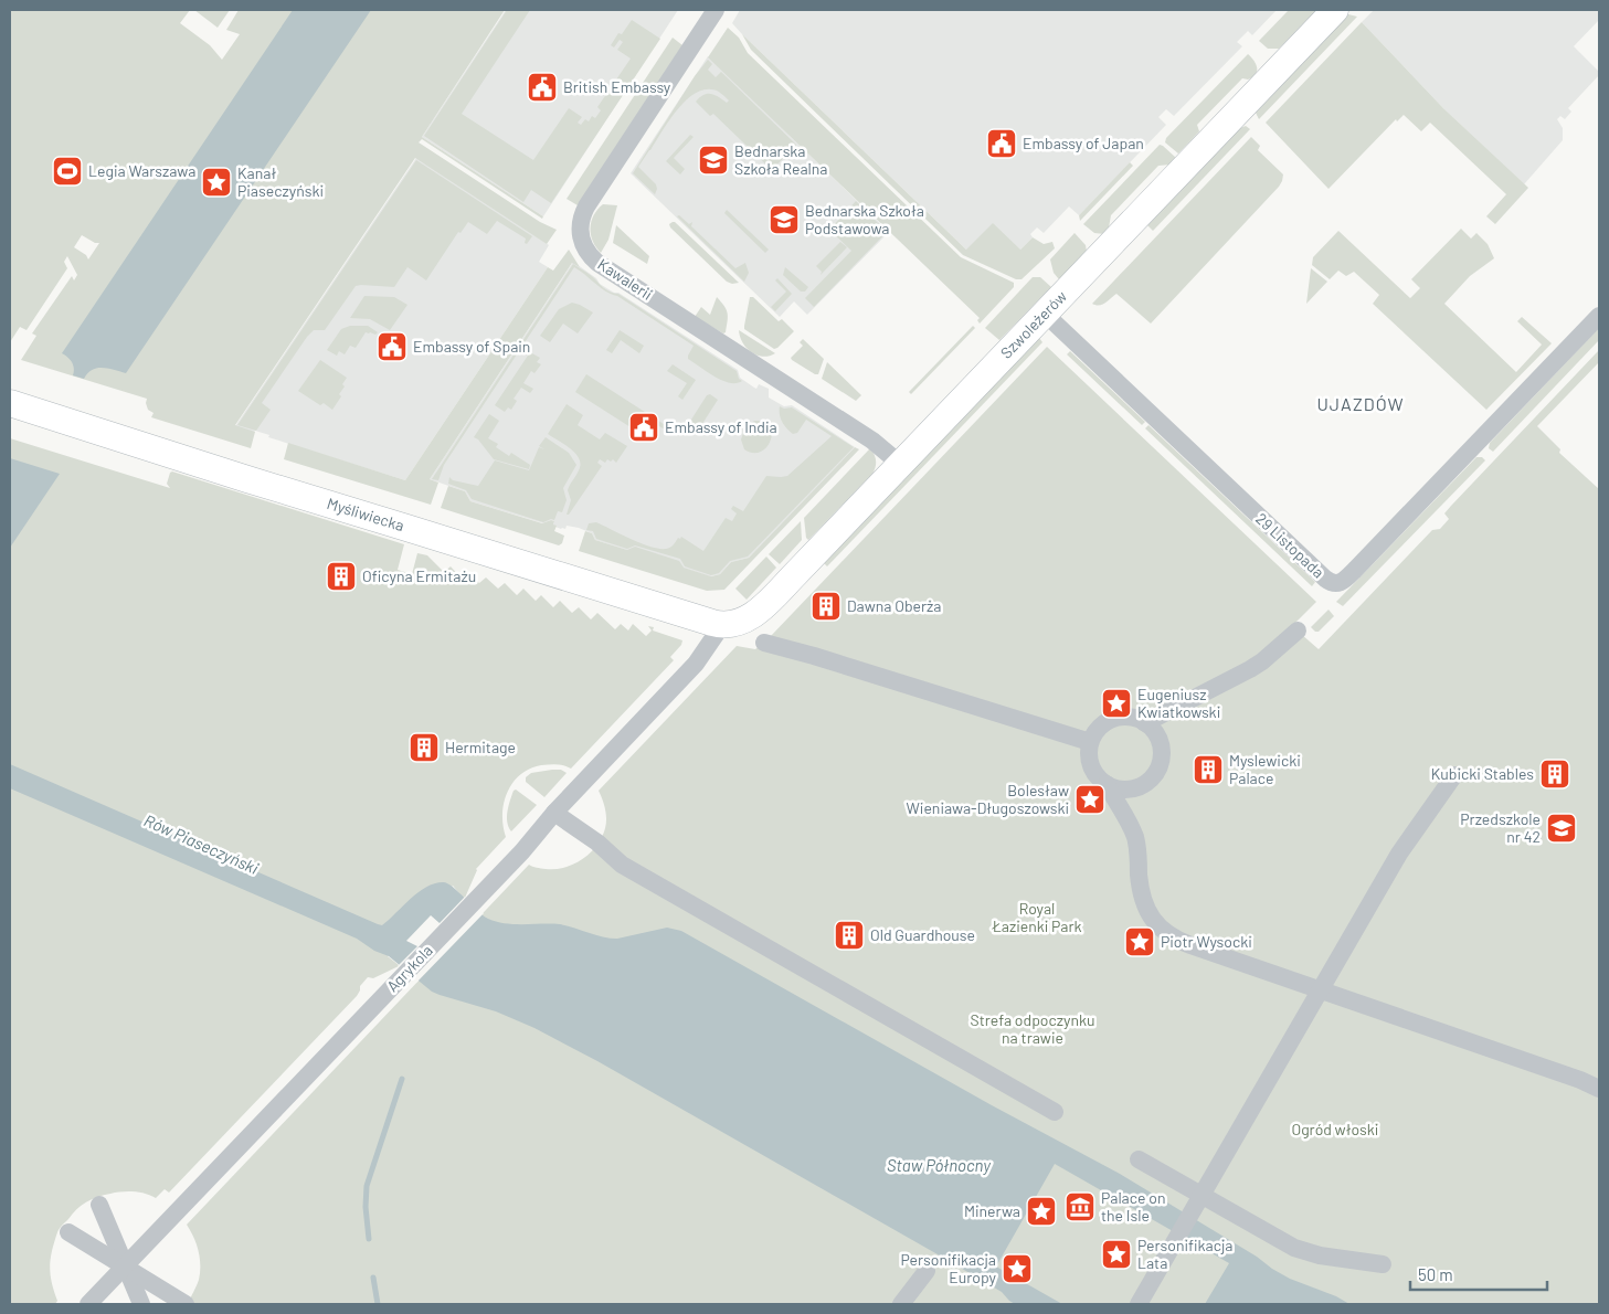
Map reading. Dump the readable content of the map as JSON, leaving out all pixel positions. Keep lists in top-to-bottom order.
{
  "streets": {
    "street": [
      "Kawalerii",
      "Szwoleżerów",
      "Myśliwiecka",
      "29 Listopada",
      "Agrykola"
    ]
  },
  "crossings": [
    ["Kawalerii", "Szwoleżerów"],
    ["Szwoleżerów", "Myśliwiecka"],
    ["Szwoleżerów", "29 Listopada"],
    ["Szwoleżerów", "Agrykola"],
    ["Myśliwiecka", "Agrykola"]
  ],
  "districts": ["UJAZDÓW"],
  "water": ["Rów Piaseczyński", "Staw Północny"],
  "parks": ["Royal Łazienki Park", "Strefa odpoczynku na trawie", "Ogród włoski"],
  "places": {
    "public building": [
      "British Embassy",
      "Embassy of Japan",
      "Embassy of Spain",
      "Embassy of India"
    ],
    "school or university": ["Bednarska Szkoła Realna", "Bednarska Szkoła Podstawowa", "Przedszkole nr 42"],
    "sports": ["Legia Warszawa"],
    "place": [
      "Kanał Piaseczyński",
      "Eugeniusz Kwiatkowski",
      "Bolesław Wieniawa-Długoszowski",
      "Piotr Wysocki",
      "Minerwa",
      "Personifikacja Lata",
      "Personifikacja Europy"
    ],
    "building": [
      "Oficyna Ermitażu",
      "Dawna Oberża",
      "Hermitage",
      "Myslewicki Palace",
      "Kubicki Stables",
      "Old Guardhouse"
    ],
    "museum": ["Palace on the Isle"]
  },
  "scale_bar": "50 m"
}
